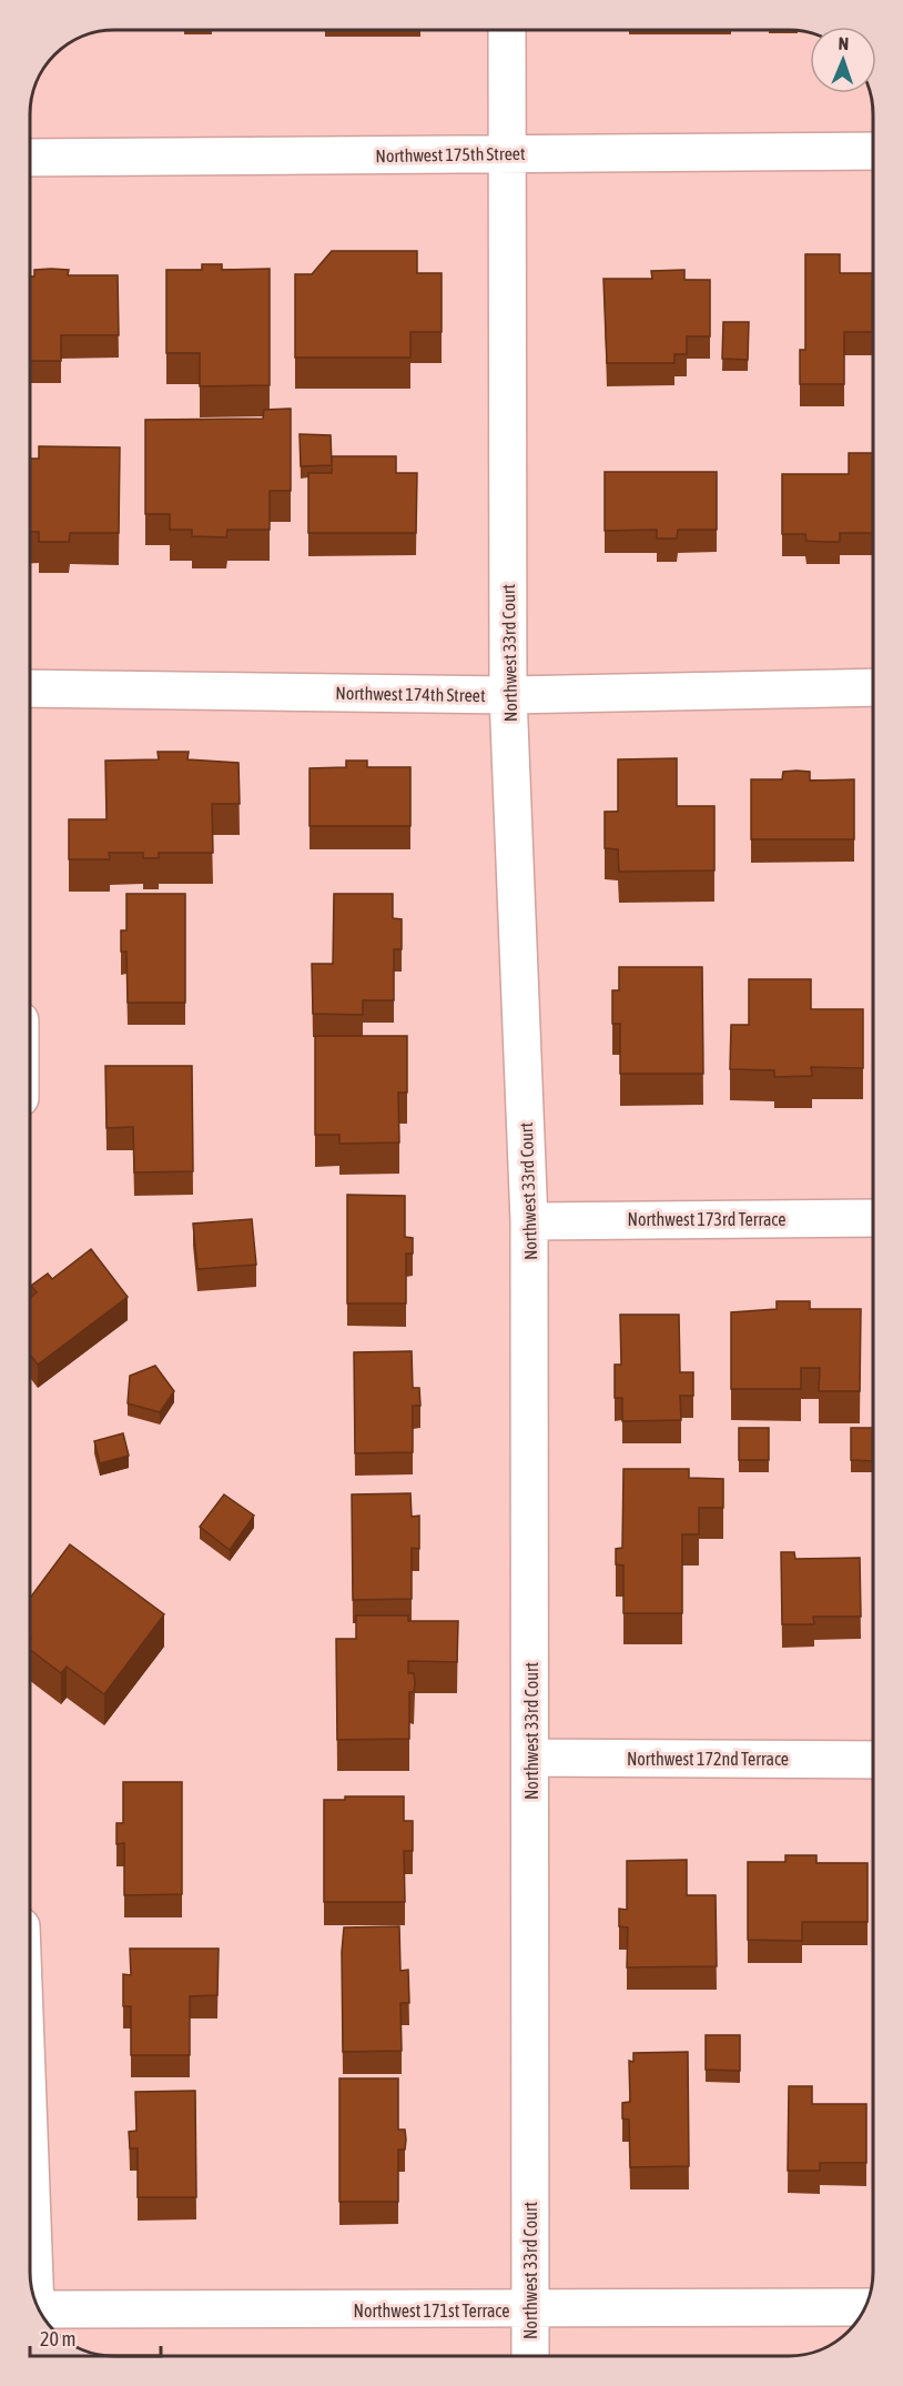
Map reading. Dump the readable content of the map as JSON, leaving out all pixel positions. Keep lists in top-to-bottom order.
{
  "streets": {
    "street": [
      "Northwest 175th Street",
      "Northwest 33rd Court",
      "Northwest 174th Street",
      "Northwest 173rd Terrace",
      "Northwest 172nd Terrace",
      "Northwest 171st Terrace"
    ]
  },
  "crossings": [
    ["Northwest 175th Street", "Northwest 33rd Court"],
    ["Northwest 33rd Court", "Northwest 174th Street"],
    ["Northwest 33rd Court", "Northwest 173rd Terrace"],
    ["Northwest 33rd Court", "Northwest 172nd Terrace"],
    ["Northwest 33rd Court", "Northwest 171st Terrace"]
  ],
  "scale_bar": "20 m",
  "north": "top"
}
